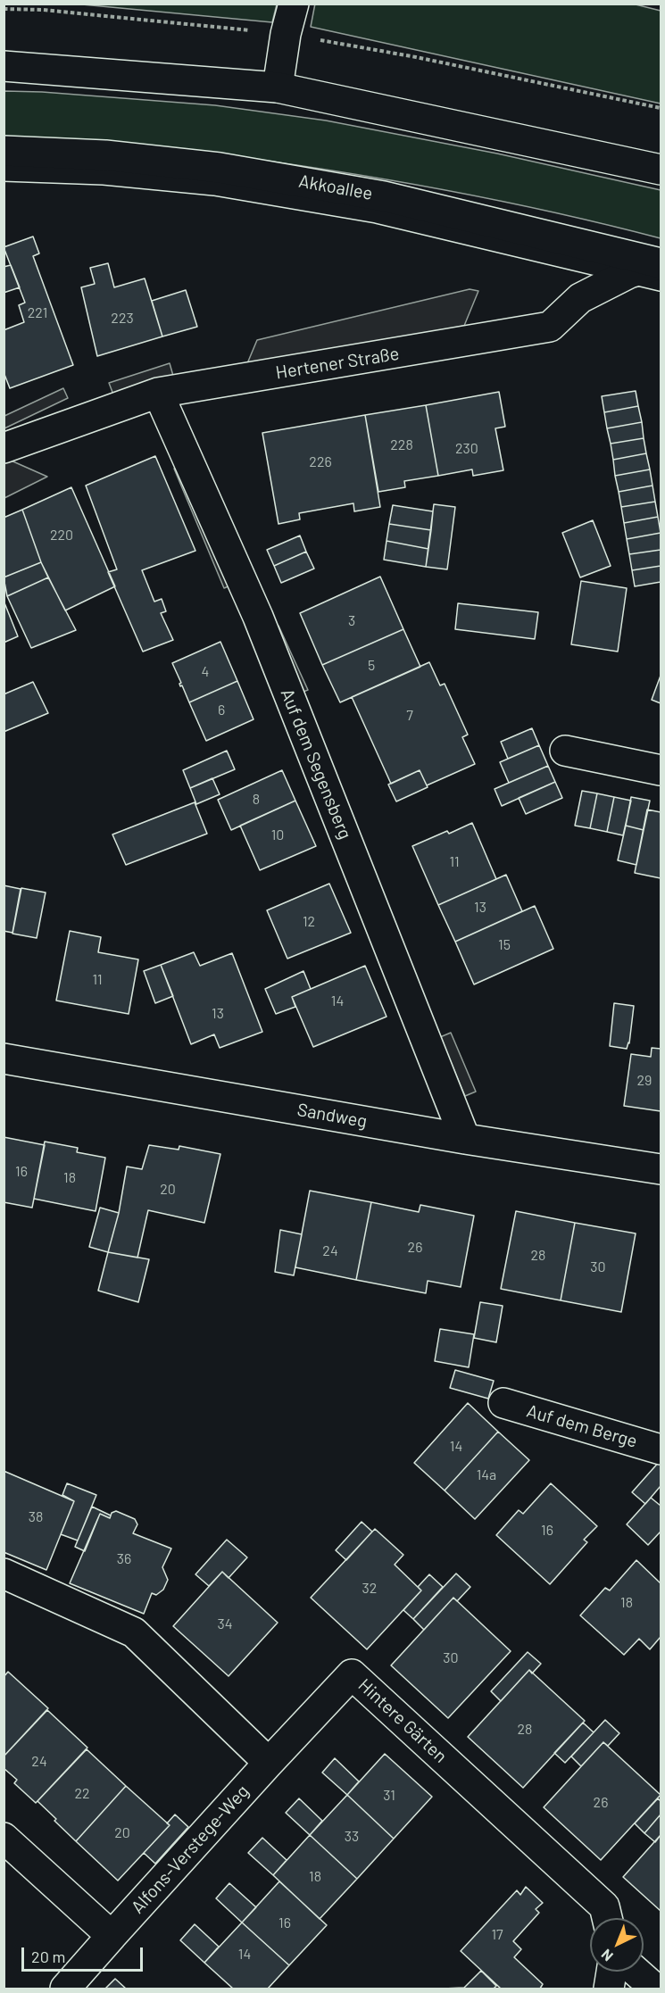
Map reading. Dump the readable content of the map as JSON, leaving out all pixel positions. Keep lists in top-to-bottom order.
{
  "streets": {
    "street": [
      "Akkoallee",
      "Hertener Straße",
      "Auf dem Segensberg",
      "Sandweg",
      "Auf dem Berge",
      "Hintere Gärten",
      "Alfons-Verstege-Weg"
    ]
  },
  "crossings": [
    ["Akkoallee", "Hertener Straße"],
    ["Hertener Straße", "Auf dem Segensberg"],
    ["Auf dem Segensberg", "Sandweg"],
    ["Hintere Gärten", "Alfons-Verstege-Weg"]
  ],
  "house_numbers": [
    "221",
    "223",
    "228",
    "230",
    "226",
    "220",
    "3",
    "5",
    "4",
    "6",
    "7",
    "8",
    "10",
    "11",
    "13",
    "12",
    "15",
    "11",
    "14",
    "13",
    "29",
    "16",
    "18",
    "20",
    "26",
    "24",
    "28",
    "30",
    "14",
    "14a",
    "38",
    "16",
    "36",
    "32",
    "18",
    "34",
    "30",
    "28",
    "24",
    "22",
    "31",
    "26",
    "20",
    "33",
    "18",
    "16",
    "17",
    "14"
  ],
  "scale_bar": "20 m",
  "north": "bottom left"
}
